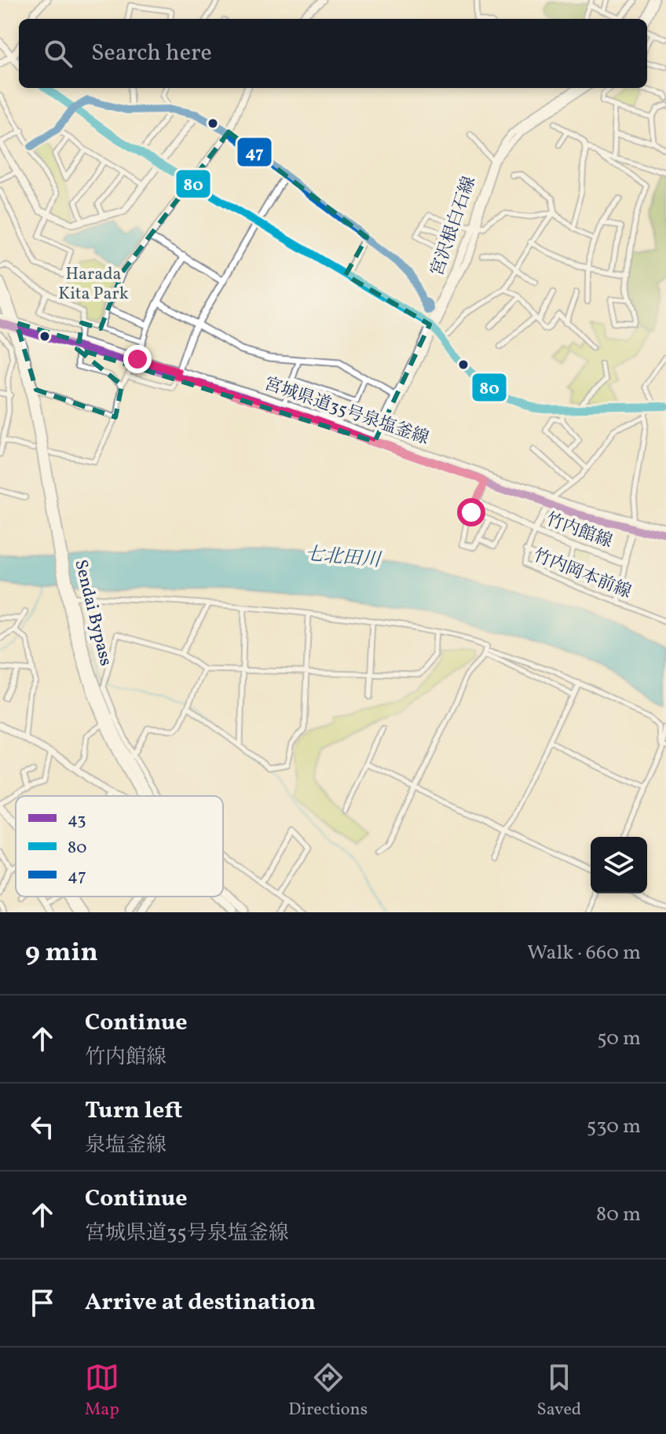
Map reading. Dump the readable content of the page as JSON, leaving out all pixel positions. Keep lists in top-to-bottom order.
{
  "streets": {
    "main road": ["宮城県道35号泉塩釜線", "Sendai Bypass"],
    "street": ["宮沢根白石線", "竹内館線", "竹内岡本前線"]
  },
  "crossings": [
    ["宮城県道35号泉塩釜線", "竹内館線"],
    ["宮城県道35号泉塩釜線", "Sendai Bypass"],
    ["竹内館線", "竹内岡本前線"]
  ],
  "water": ["七北田川"],
  "parks": ["Harada Kita Park"],
  "lines": ["transit line 80", "transit line 47", "transit line 43"],
  "legend": ["43", "80", "47"],
  "page": {
    "search": "Search here",
    "heading": ["9 min", "Walk · 660 m"],
    "list": [
      ["Continue", "竹内館線", "50 m"],
      ["Turn left", "泉塩釜線", "530 m"],
      ["Continue", "宮城県道35号泉塩釜線", "80 m"],
      "Arrive at destination"
    ],
    "nav": ["Map", "Directions", "Saved"]
  }
}
